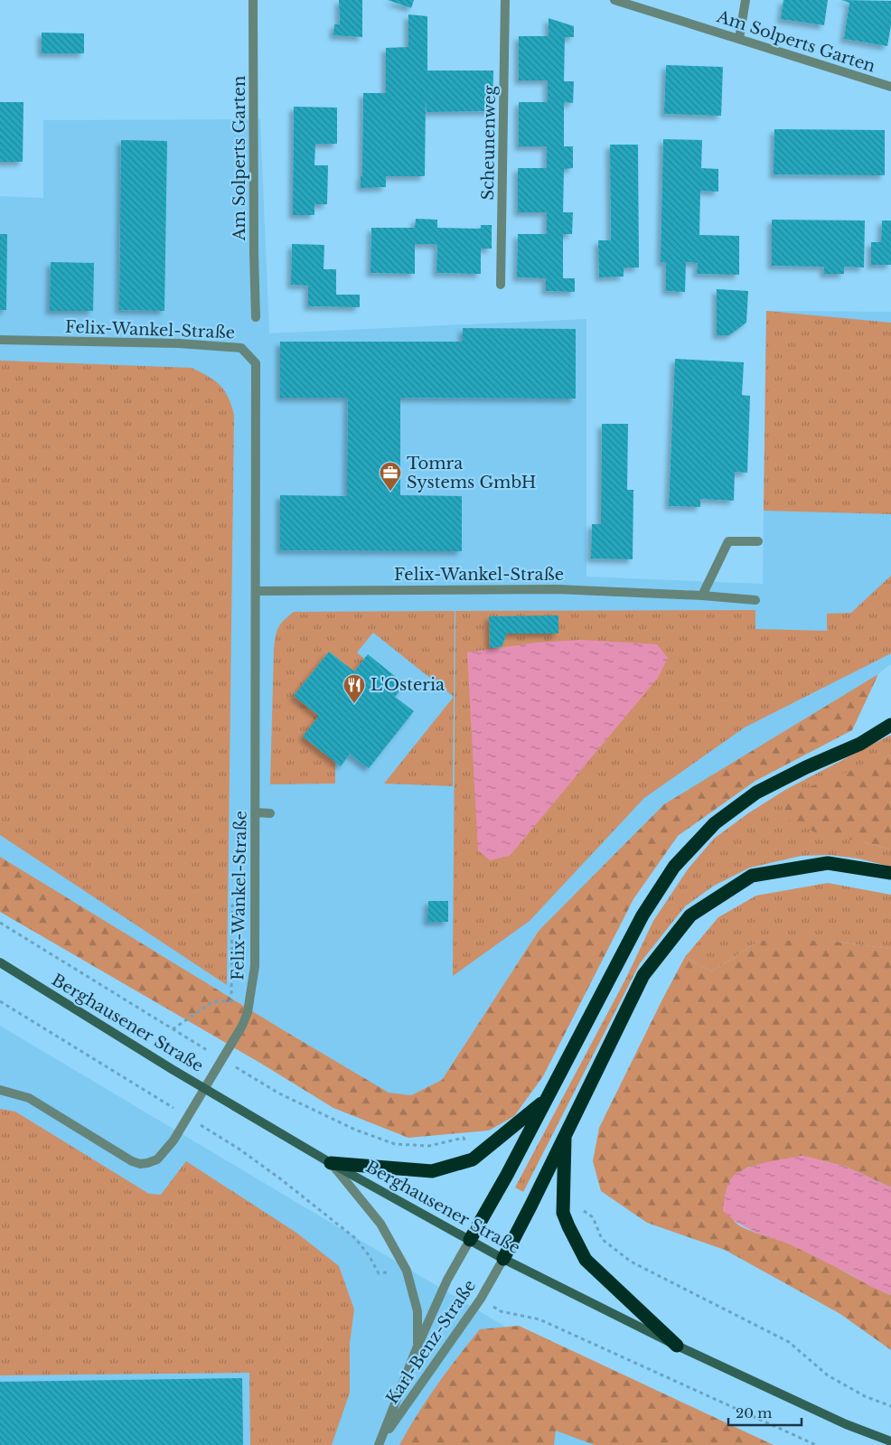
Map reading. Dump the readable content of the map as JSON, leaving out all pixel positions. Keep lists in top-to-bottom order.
{
  "streets": {
    "main road": ["Berghausener Straße"],
    "street": [
      "Am Solperts Garten",
      "Scheunenweg",
      "Felix-Wankel-Straße",
      "Karl-Benz-Straße"
    ]
  },
  "crossings": [
    ["Berghausener Straße", "Karl-Benz-Straße"]
  ],
  "places": {
    "office": ["Tomra Systems GmbH"],
    "restaurant": ["L'Osteria"]
  },
  "scale_bar": "20 m"
}
